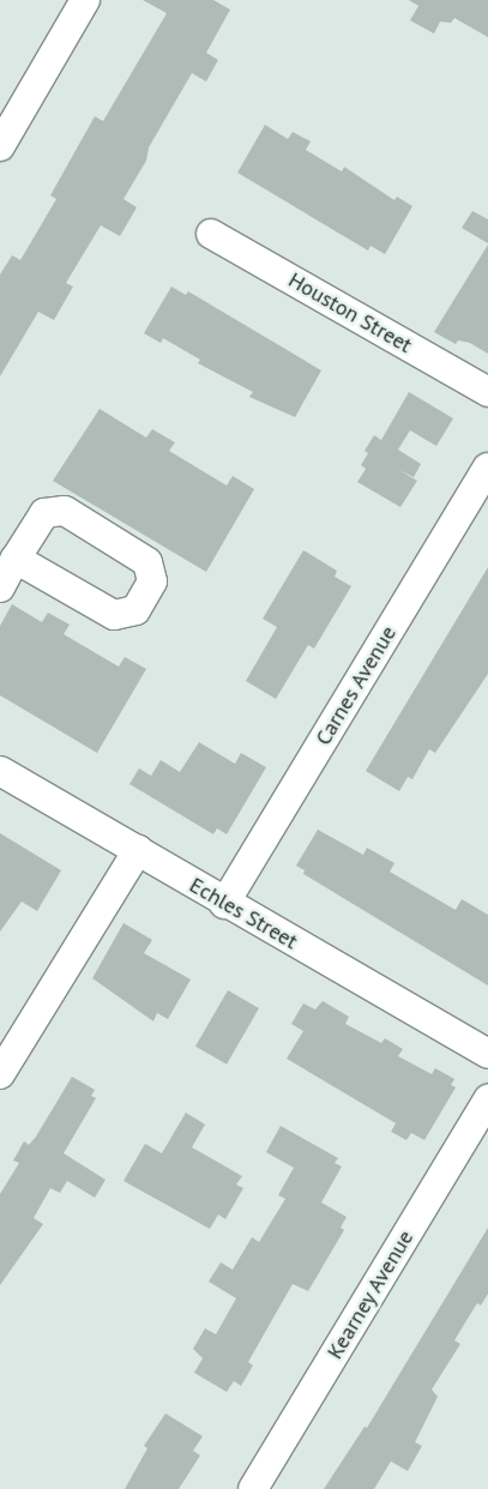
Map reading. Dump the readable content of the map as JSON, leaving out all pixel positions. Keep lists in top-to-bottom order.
{
  "streets": {
    "street": [
      "Houston Street",
      "Carnes Avenue",
      "Echles Street",
      "Kearney Avenue"
    ]
  },
  "crossings": [
    ["Carnes Avenue", "Echles Street"]
  ]
}
